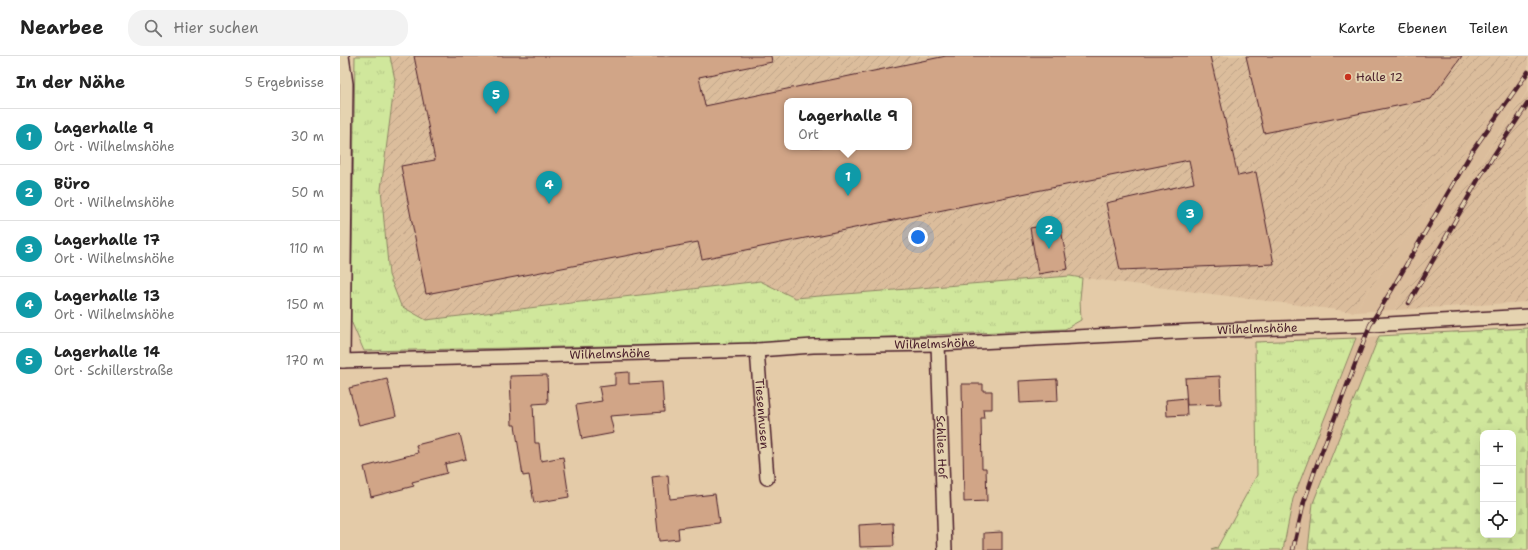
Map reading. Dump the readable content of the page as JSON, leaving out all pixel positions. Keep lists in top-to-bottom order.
{
  "streets": {
    "street": ["Wilhelmshöhe", "Tiesenhusen", "Schlies Hof"]
  },
  "crossings": [
    ["Wilhelmshöhe", "Tiesenhusen"],
    ["Wilhelmshöhe", "Schlies Hof"]
  ],
  "places": ["Halle 12"],
  "page": {
    "header": "Nearbee",
    "search": "Hier suchen",
    "nav": ["Karte", "Ebenen", "Teilen"],
    "heading": ["In der Nähe", "5 Ergebnisse"],
    "pins": [
      "5",
      "1",
      "4",
      "3",
      "2"
    ],
    "popup": ["Lagerhalle 9", "Ort"],
    "list": [
      {
        "mark": "1",
        "name": "Lagerhalle 9",
        "note": "Ort · Wilhelmshöhe",
        "value": "30 m"
      },
      {
        "mark": "2",
        "name": "Büro",
        "note": "Ort · Wilhelmshöhe",
        "value": "50 m"
      },
      {
        "mark": "3",
        "name": "Lagerhalle 17",
        "note": "Ort · Wilhelmshöhe",
        "value": "110 m"
      },
      {
        "mark": "4",
        "name": "Lagerhalle 13",
        "note": "Ort · Wilhelmshöhe",
        "value": "150 m"
      },
      {
        "mark": "5",
        "name": "Lagerhalle 14",
        "note": "Ort · Schillerstraße",
        "value": "170 m"
      }
    ],
    "map_buttons": ["+", "−"]
  }
}
